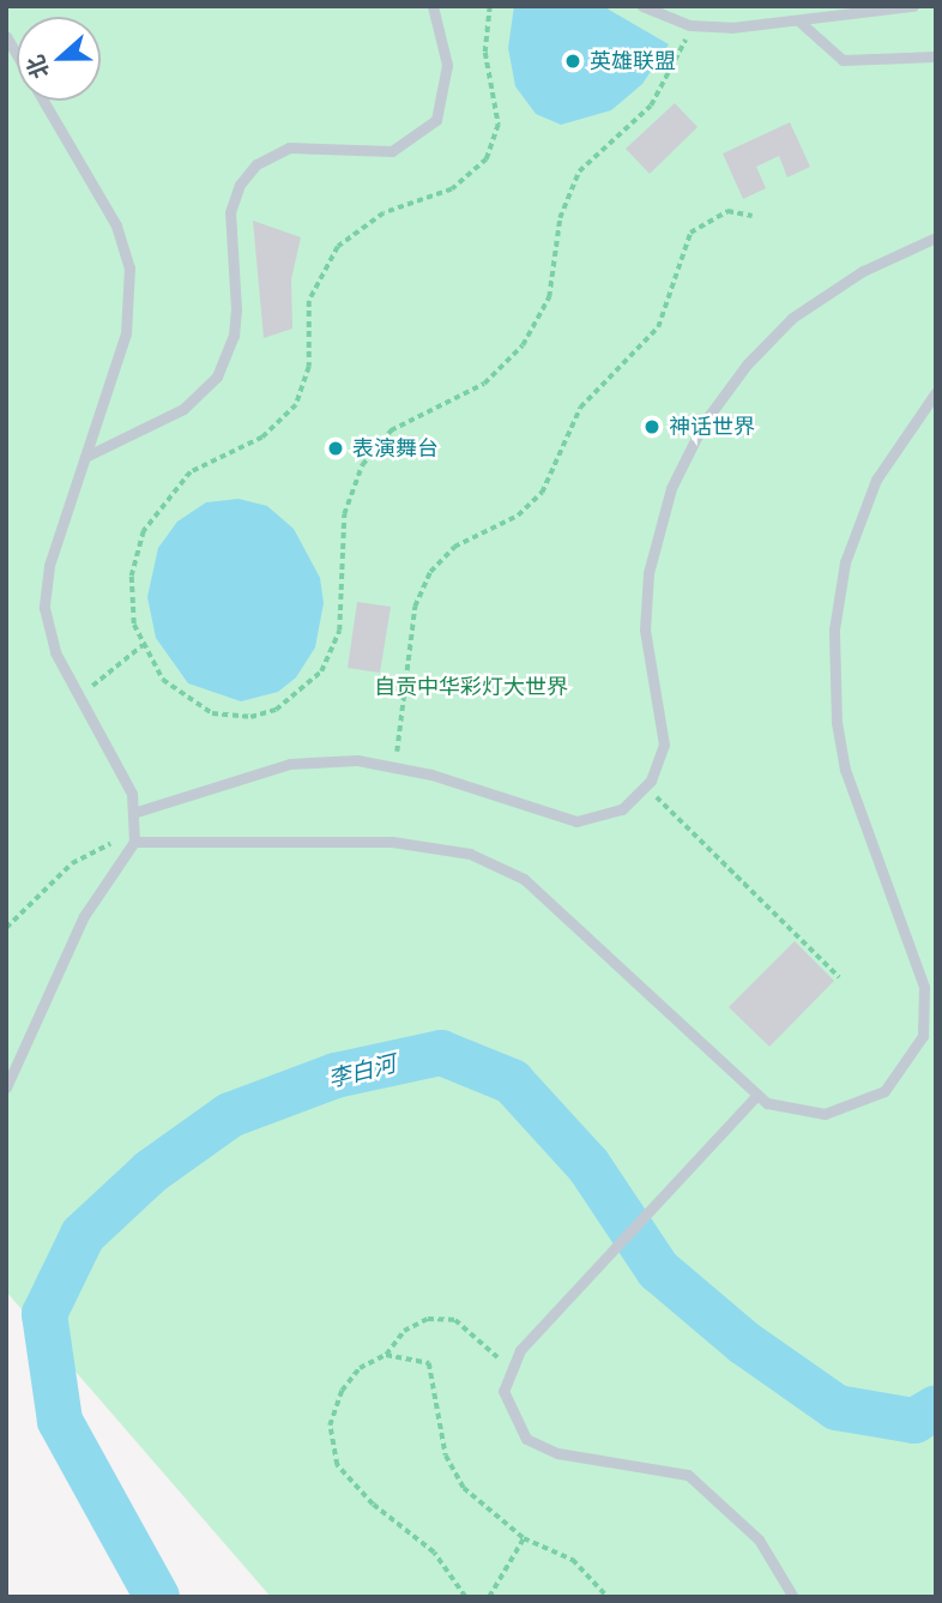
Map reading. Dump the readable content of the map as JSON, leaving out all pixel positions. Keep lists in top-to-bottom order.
{
  "water": ["李白河"],
  "parks": ["自贡中华彩灯大世界"],
  "places": ["英雄联盟", "神话世界", "表演舞台"],
  "north": "left"
}
